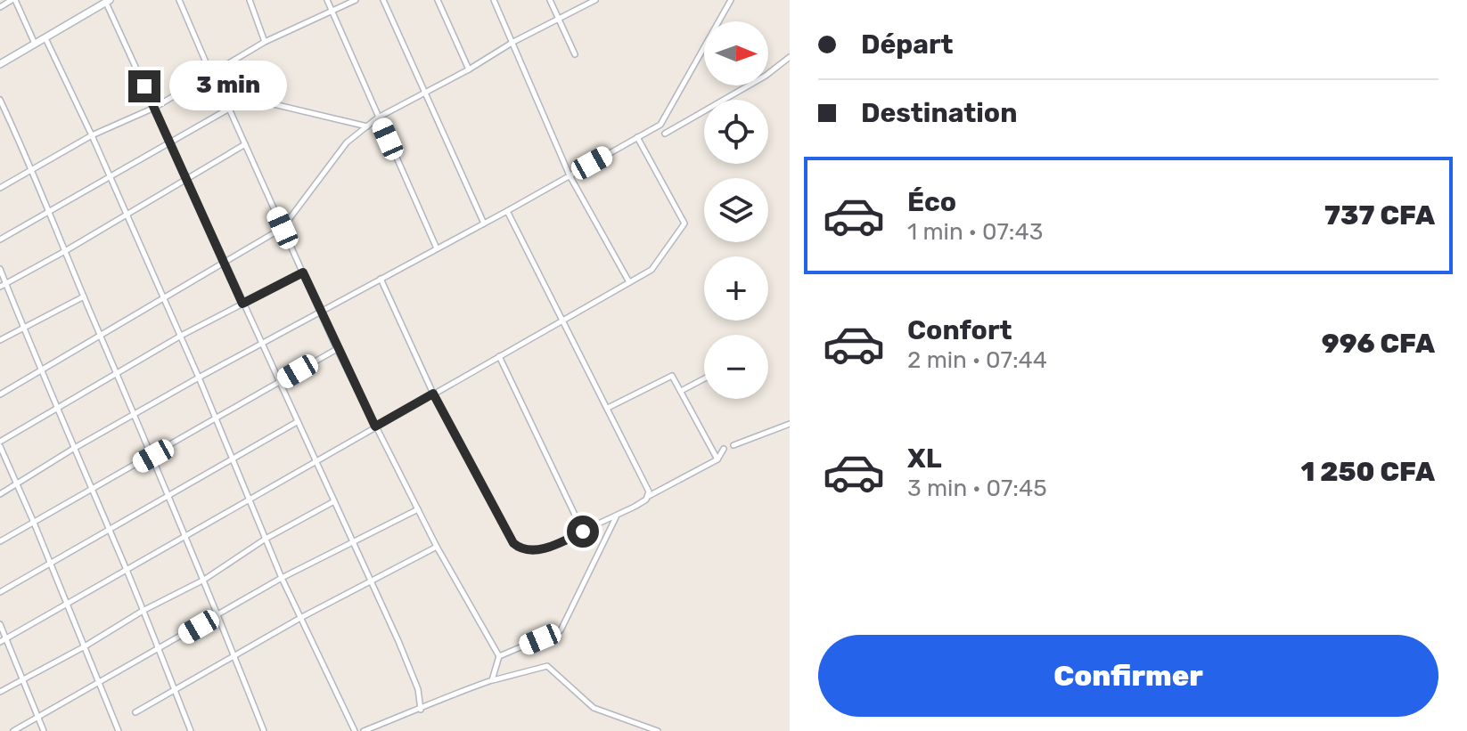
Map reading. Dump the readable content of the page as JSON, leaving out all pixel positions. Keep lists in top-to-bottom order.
{
  "north": "right",
  "page": {
    "banner": ["Départ", "Destination"],
    "map_buttons": ["+", "−"],
    "bubble": "3 min",
    "list": [
      {
        "name": "Éco",
        "note": "1 min · 07:43",
        "value": "737 CFA"
      },
      {
        "name": "Confort",
        "note": "2 min · 07:44",
        "value": "996 CFA"
      },
      {
        "name": "XL",
        "note": "3 min · 07:45",
        "value": "1 250 CFA"
      }
    ],
    "buttons": "Confirmer"
  }
}
